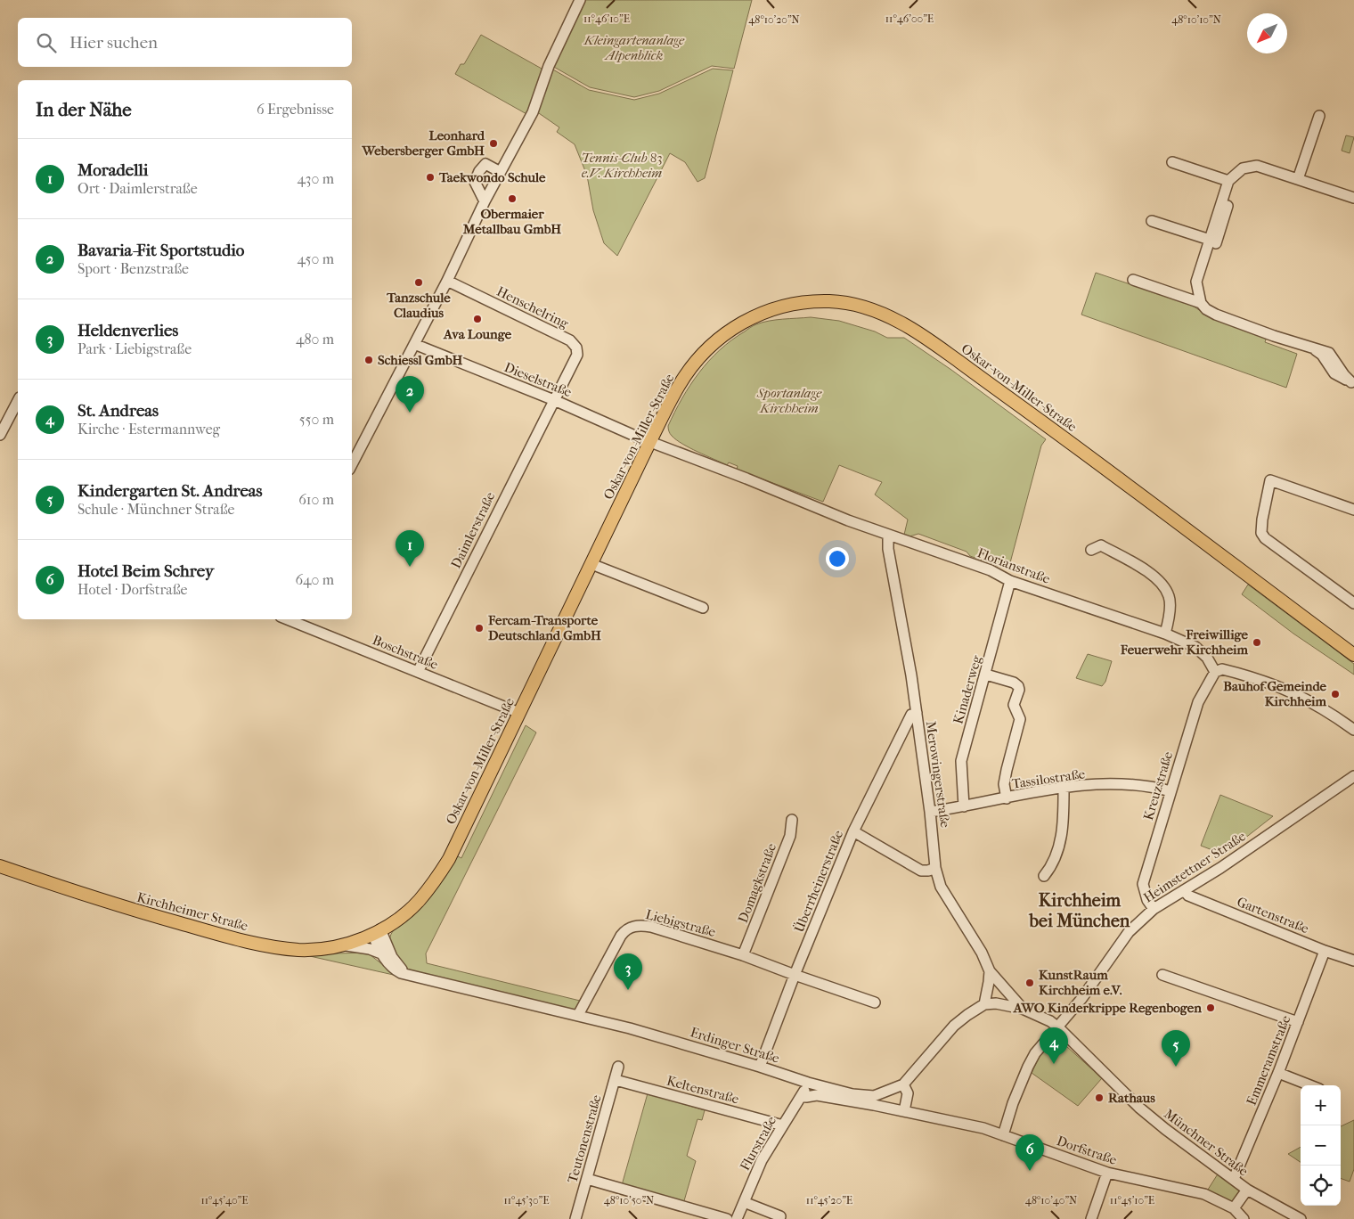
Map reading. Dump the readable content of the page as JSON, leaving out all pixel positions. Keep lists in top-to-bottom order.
{
  "streets": {
    "main road": ["Oskar-von-Miller-Straße", "Kirchheimer Straße"],
    "street": [
      "Henschelring",
      "Dieselstraße",
      "Daimlerstraße",
      "Florianstraße",
      "Boschstraße",
      "Kinaderweg",
      "Merowingerstraße",
      "Tassilostraße",
      "Kreuzstraße",
      "Heimstettner Straße",
      "Überrheinerstraße",
      "Domagkstraße",
      "Gartenstraße",
      "Liebigstraße",
      "Erdinger Straße",
      "Emmeramstraße",
      "Keltenstraße",
      "Teutonenstraße",
      "Münchner Straße",
      "Flurstraße",
      "Dorfstraße"
    ]
  },
  "crossings": [
    ["Henschelring", "Dieselstraße"],
    ["Henschelring", "Daimlerstraße"],
    ["Dieselstraße", "Oskar-von-Miller-Straße"],
    ["Dieselstraße", "Daimlerstraße"],
    ["Dieselstraße", "Florianstraße"],
    ["Oskar-von-Miller-Straße", "Florianstraße"],
    ["Oskar-von-Miller-Straße", "Boschstraße"],
    ["Oskar-von-Miller-Straße", "Kirchheimer Straße"],
    ["Oskar-von-Miller-Straße", "Erdinger Straße"],
    ["Daimlerstraße", "Boschstraße"],
    ["Florianstraße", "Kinaderweg"],
    ["Florianstraße", "Merowingerstraße"],
    ["Florianstraße", "Kreuzstraße"],
    ["Kinaderweg", "Tassilostraße"],
    ["Merowingerstraße", "Tassilostraße"],
    ["Merowingerstraße", "Überrheinerstraße"],
    ["Merowingerstraße", "Münchner Straße"],
    ["Tassilostraße", "Kreuzstraße"],
    ["Kreuzstraße", "Heimstettner Straße"],
    ["Heimstettner Straße", "Gartenstraße"],
    ["Heimstettner Straße", "Münchner Straße"],
    ["Heimstettner Straße", "Dorfstraße"],
    ["Überrheinerstraße", "Liebigstraße"],
    ["Überrheinerstraße", "Erdinger Straße"],
    ["Domagkstraße", "Liebigstraße"],
    ["Kirchheimer Straße", "Erdinger Straße"],
    ["Gartenstraße", "Emmeramstraße"],
    ["Liebigstraße", "Erdinger Straße"],
    ["Erdinger Straße", "Flurstraße"],
    ["Erdinger Straße", "Dorfstraße"],
    ["Emmeramstraße", "Münchner Straße"],
    ["Keltenstraße", "Teutonenstraße"],
    ["Keltenstraße", "Flurstraße"],
    ["Flurstraße", "Dorfstraße"]
  ],
  "districts": ["Kirchheim bei München"],
  "parks": ["Kleingartenanlage Alpenblick", "Tennis-Club 83 e.V. Kirchheim", "Sportanlage Kirchheim"],
  "places": [
    "Leonhard Webersberger GmbH",
    "Taekwondo Schule",
    "Obermaier Metallbau GmbH",
    "Tanzschule Claudius",
    "Ava Lounge",
    "Schiessl GmbH",
    "Fercam-Transporte Deutschland GmbH",
    "Freiwillige Feuerwehr Kirchheim",
    "Bauhof Gemeinde Kirchheim",
    "KunstRaum Kirchheim e.V.",
    "AWO Kinderkrippe Regenbogen",
    "Rathaus"
  ],
  "north": "bottom left",
  "page": {
    "search": "Hier suchen",
    "heading": ["In der Nähe", "6 Ergebnisse"],
    "list": [
      {
        "mark": "1",
        "name": "Moradelli",
        "note": "Ort · Daimlerstraße",
        "value": "430 m"
      },
      {
        "mark": "2",
        "name": "Bavaria-Fit Sportstudio",
        "note": "Sport · Benzstraße",
        "value": "450 m"
      },
      {
        "mark": "3",
        "name": "Heldenverlies",
        "note": "Park · Liebigstraße",
        "value": "480 m"
      },
      {
        "mark": "4",
        "name": "St. Andreas",
        "note": "Kirche · Estermannweg",
        "value": "550 m"
      },
      {
        "mark": "5",
        "name": "Kindergarten St. Andreas",
        "note": "Schule · Münchner Straße",
        "value": "610 m"
      },
      {
        "mark": "6",
        "name": "Hotel Beim Schrey",
        "note": "Hotel · Dorfstraße",
        "value": "640 m"
      }
    ],
    "pins": [
      "2",
      "1",
      "3",
      "4",
      "5",
      "6"
    ],
    "map_buttons": ["+", "−"]
  },
  "coordinates": [
    "11°46'10\"E",
    "11°46'00\"E",
    "48°10'20\"N",
    "48°10'10\"N",
    "48°10'50\"N",
    "48°10'40\"N",
    "11°45'40\"E",
    "11°45'30\"E",
    "11°45'20\"E",
    "11°45'10\"E"
  ]
}
